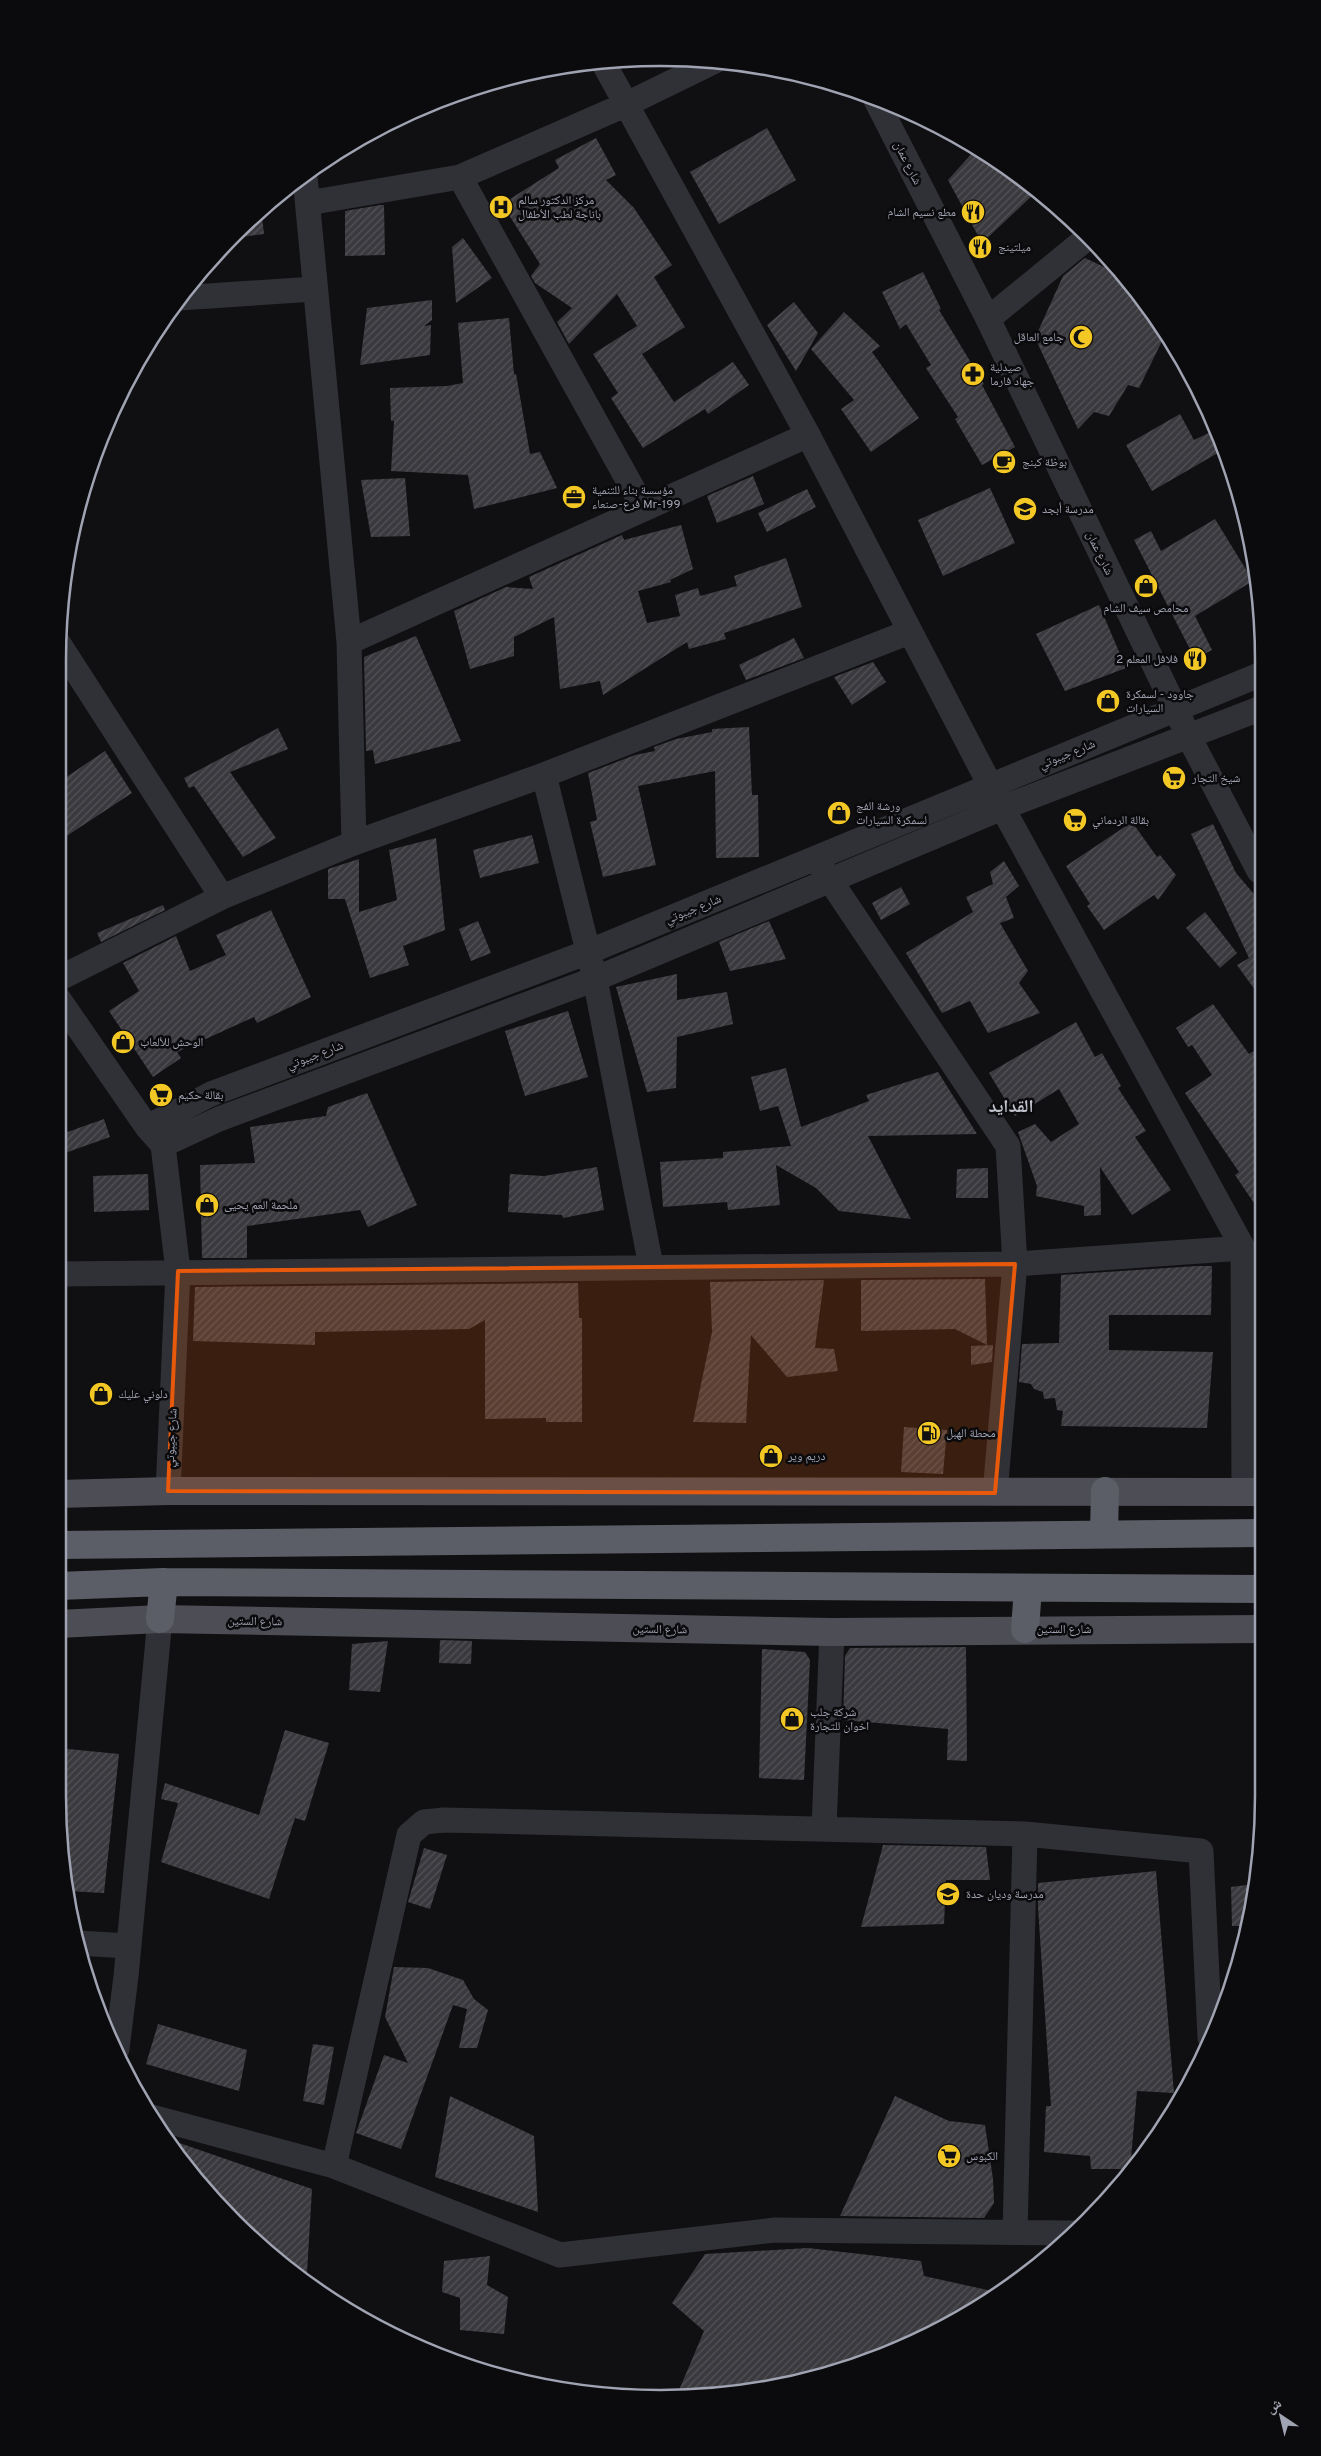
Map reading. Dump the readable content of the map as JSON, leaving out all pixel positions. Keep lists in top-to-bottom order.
{
  "streets": {
    "main road": ["شارع الستين"],
    "street": ["شارع عمان", "شارع جيبوتي"]
  },
  "crossings": [
    ["شارع عمان", "شارع جيبوتي"]
  ],
  "districts": ["القدايد"],
  "places": {
    "hospital": ["مركز الدكتور سالم باناجة لطب الأطفال"],
    "restaurant": ["مطع نسيم الشام", "ميلتينج", "فلافل المعلم 2"],
    "mosque": ["جامع العاقل"],
    "pharmacy": ["صيدلية جهاد فارما"],
    "cafe": ["بوظة كبنج"],
    "office": ["مؤسسة بناء للتنمية فرع-صنعاء Mr-199"],
    "school or university": ["مدرسة أبجد", "مدرسة وديان حدة"],
    "shop": [
      "محامص سيف الشام",
      "جاوود - لسمكرة السيارات",
      "ورشة الفج لسمكرة السيارات",
      "الوحش للألعاب",
      "ملحمة العم يحيى",
      "دلوني عليك",
      "دريم وير",
      "شركة جلب اخوان للتجارة"
    ],
    "supermarket": [
      "شيخ التجار",
      "بقالة الردماني",
      "بقالة حكيم",
      "الكبوس"
    ],
    "fuel station": ["محطة الهبل"]
  },
  "north": "top left"
}
